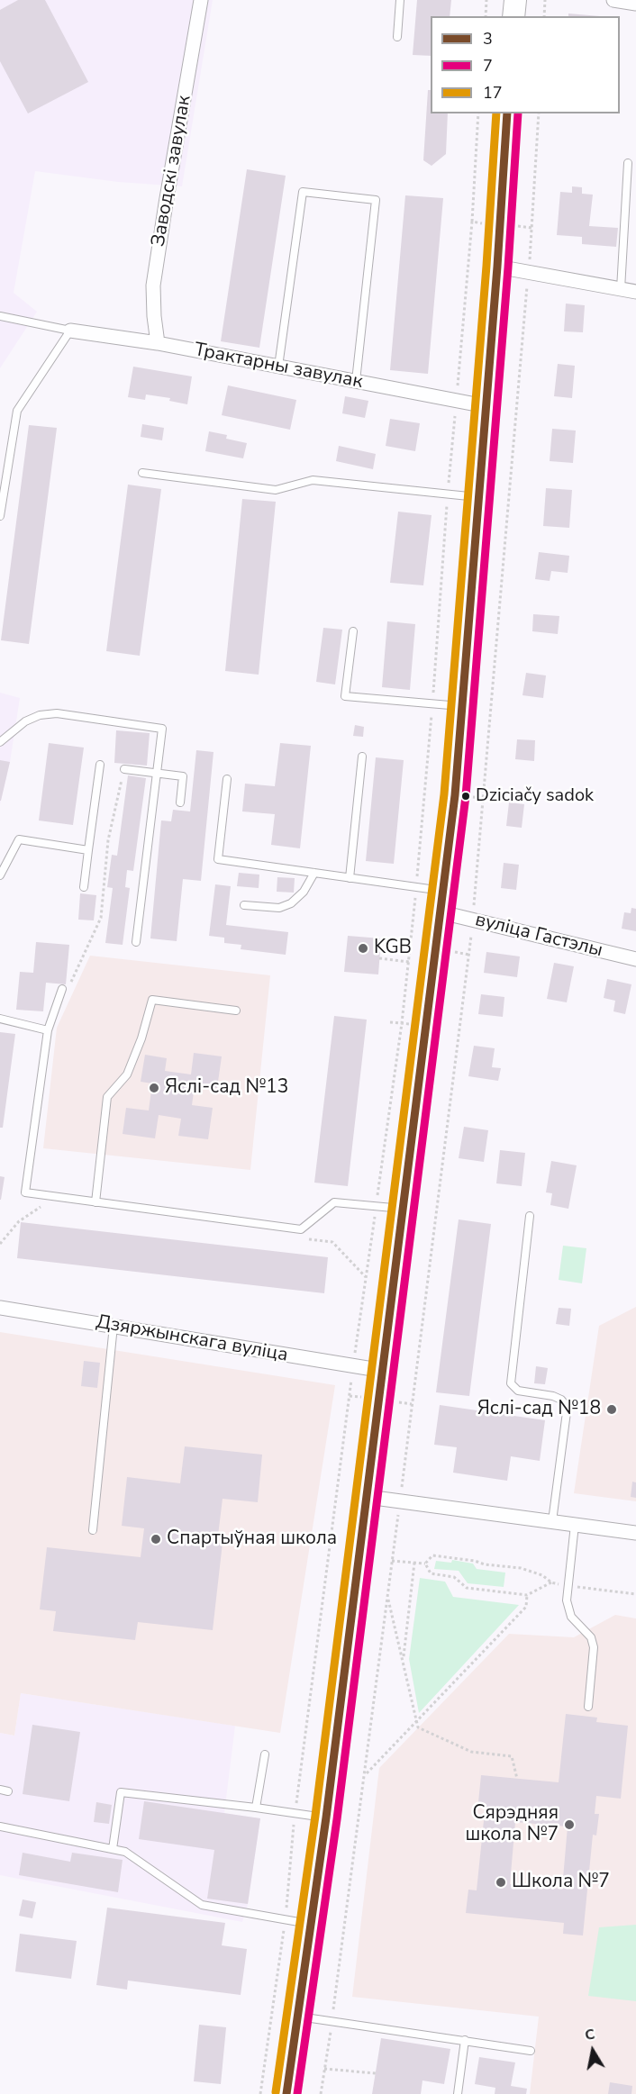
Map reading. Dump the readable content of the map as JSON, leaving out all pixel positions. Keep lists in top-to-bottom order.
{
  "streets": {
    "street": [
      "Заводскі завулак",
      "Трактарны завулак",
      "вуліца Гастэлы",
      "Дзяржынскага вуліца"
    ]
  },
  "crossings": [
    ["Заводскі завулак", "Трактарны завулак"]
  ],
  "places": [
    "Dziciačy sadok",
    "KGB",
    "Яслі-сад №13",
    "Яслі-сад №18",
    "Спартыўная школа",
    "Сярэдняя школа №7",
    "Школа №7"
  ],
  "lines": ["transit line 3", "transit line 7", "transit line 17"],
  "legend": ["3", "7", "17"],
  "north": "top"
}
